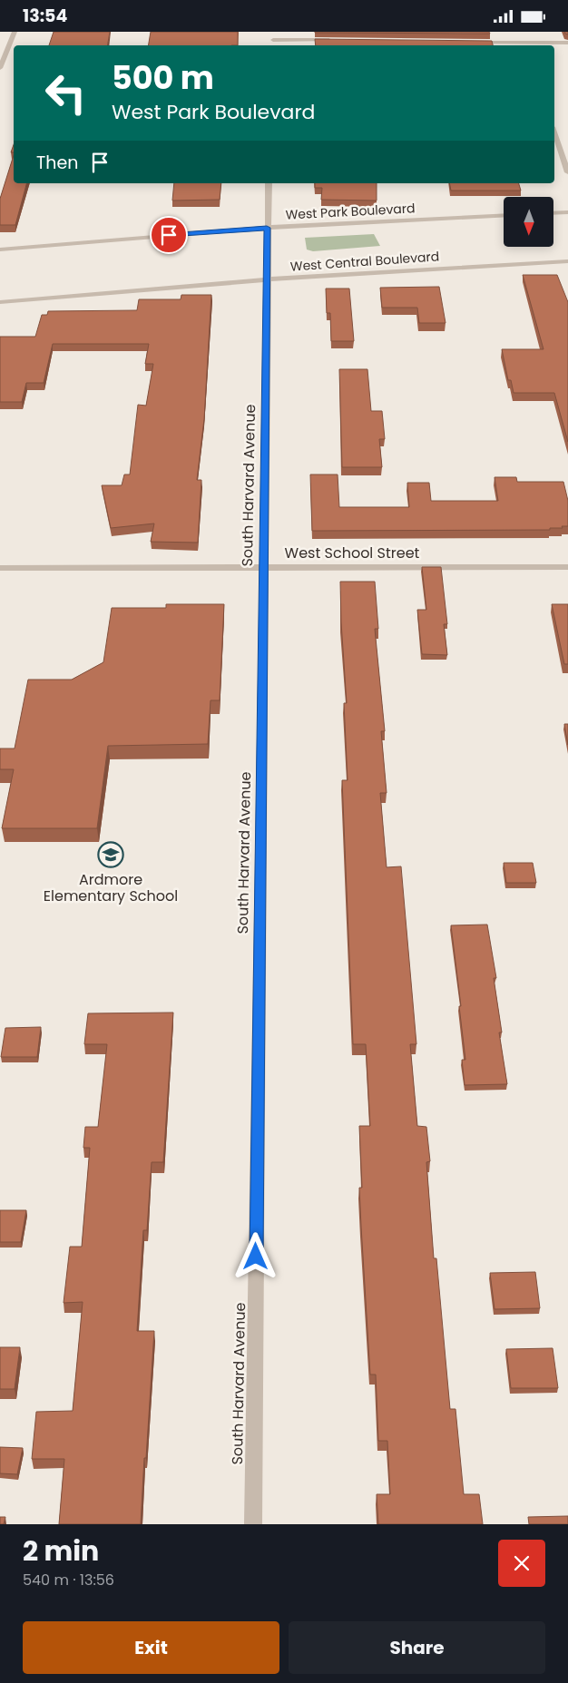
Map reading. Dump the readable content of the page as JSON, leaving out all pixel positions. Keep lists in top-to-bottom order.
{
  "streets": {
    "street": [
      "West Park Boulevard",
      "West Central Boulevard",
      "South Harvard Avenue",
      "West School Street"
    ]
  },
  "crossings": [
    ["West Park Boulevard", "South Harvard Avenue"],
    ["West Central Boulevard", "South Harvard Avenue"],
    ["South Harvard Avenue", "West School Street"]
  ],
  "places": {
    "school or university": ["Ardmore Elementary School"]
  },
  "north": "bottom",
  "page": {
    "status": "13:54",
    "turn": ["500 m", "West Park Boulevard"],
    "then": "Then",
    "heading": ["2 min", "540 m · 13:56"],
    "buttons": ["Exit", "Share"]
  }
}
